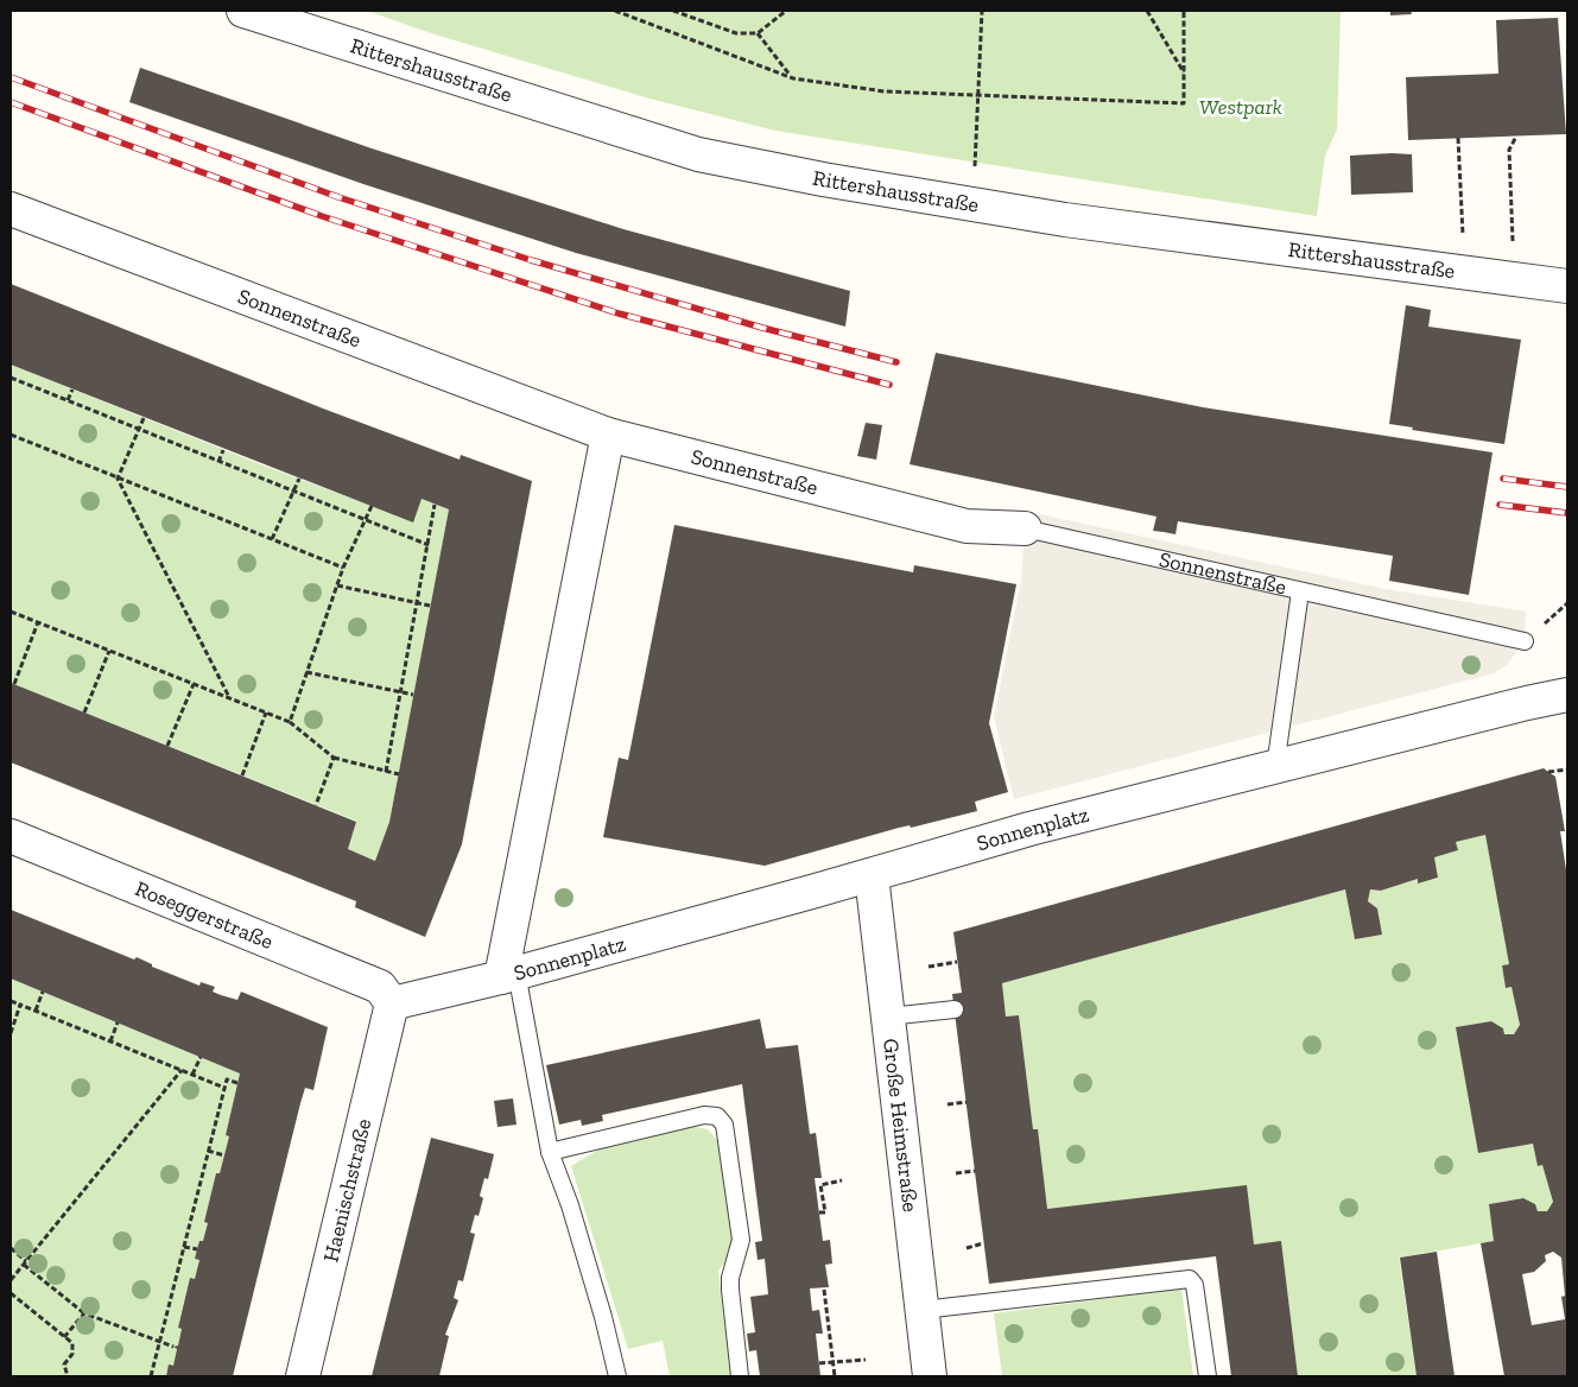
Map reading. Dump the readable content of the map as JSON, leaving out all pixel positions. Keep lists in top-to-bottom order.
{
  "streets": {
    "street": [
      "Rittershausstraße",
      "Sonnenstraße",
      "Sonnenplatz",
      "Roseggerstraße",
      "Große Heimstraße",
      "Haenischstraße"
    ]
  },
  "crossings": [
    ["Sonnenstraße", "Sonnenplatz"],
    ["Sonnenplatz", "Roseggerstraße"],
    ["Sonnenplatz", "Große Heimstraße"],
    ["Sonnenplatz", "Haenischstraße"],
    ["Roseggerstraße", "Haenischstraße"]
  ],
  "parks": ["Westpark"]
}
